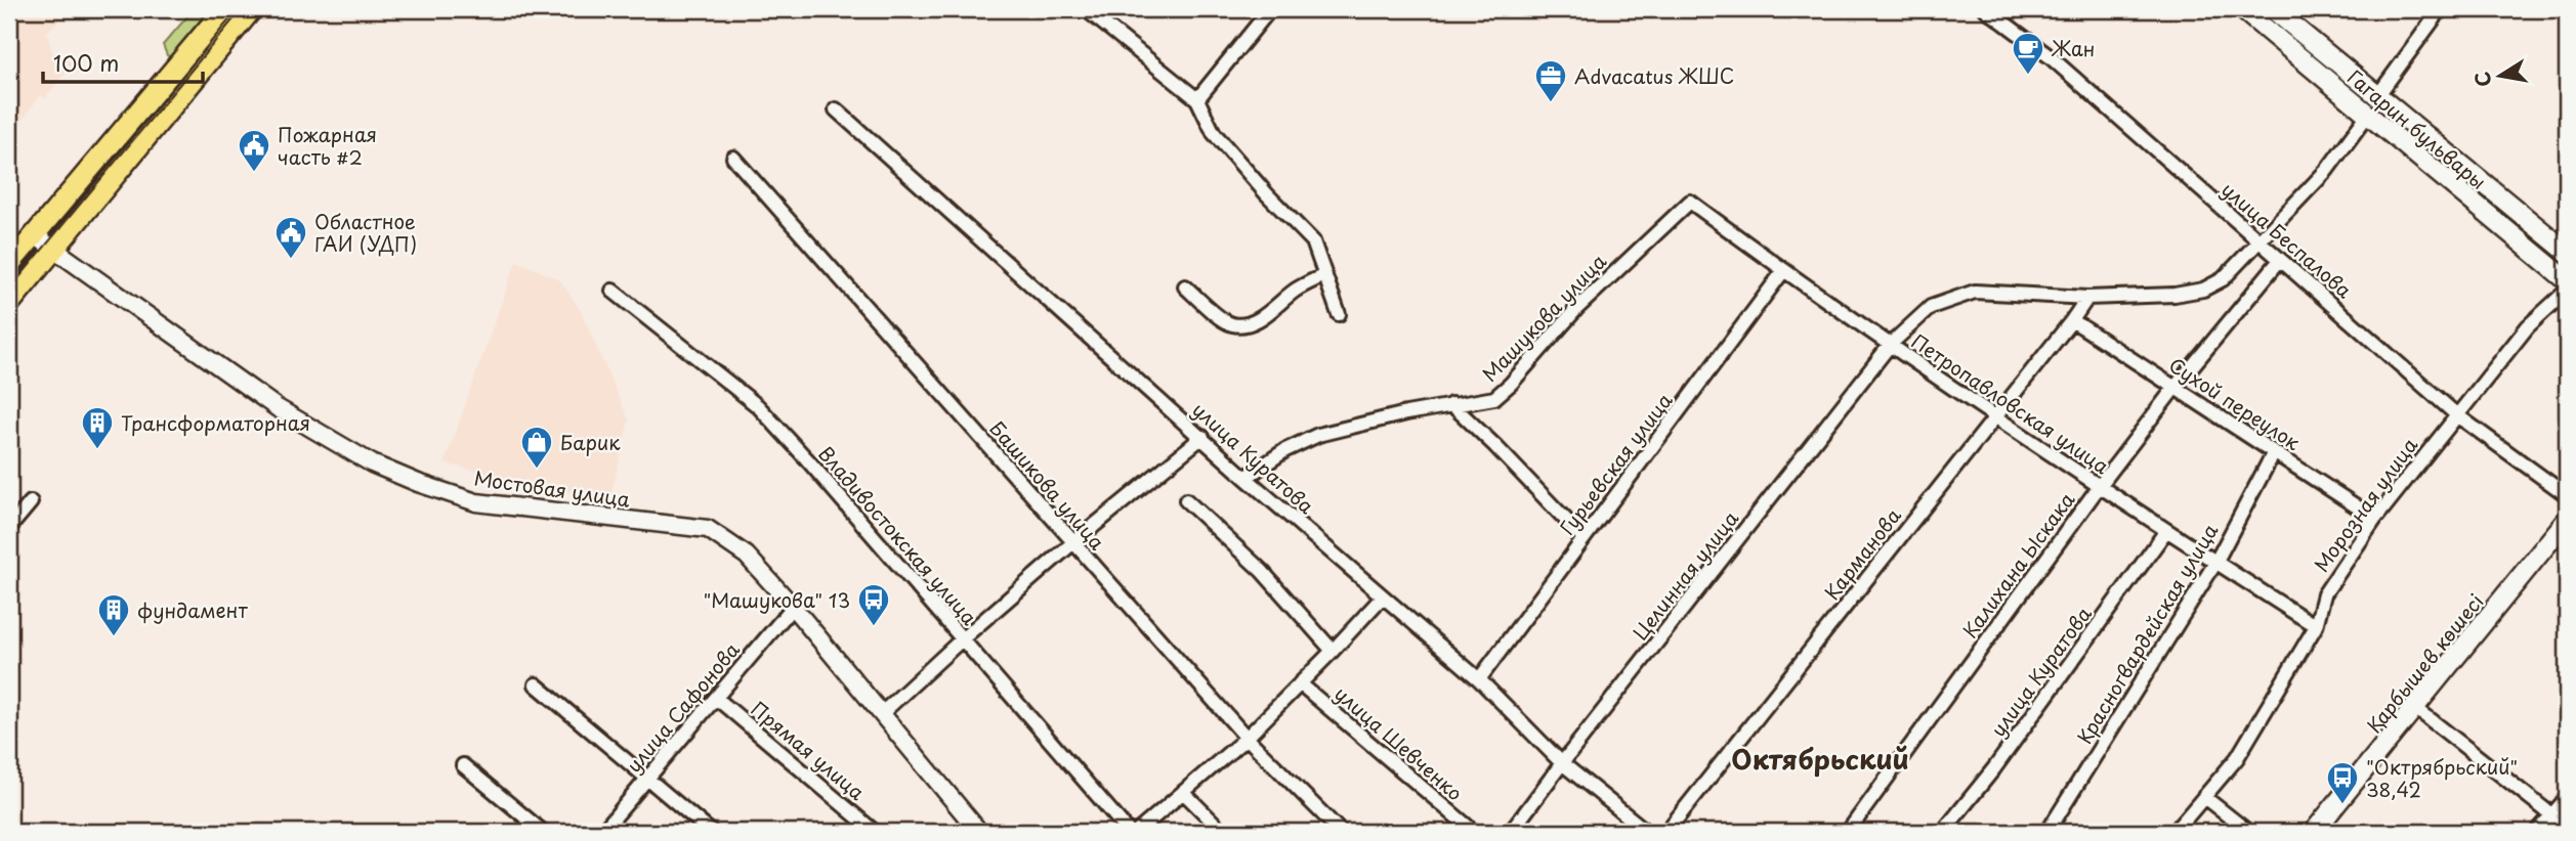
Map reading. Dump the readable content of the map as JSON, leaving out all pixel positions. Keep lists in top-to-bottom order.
{
  "streets": {
    "main road": ["Гагарин бульвары", "Қарбышев көшесі"],
    "street": [
      "улица Беспалова",
      "Машукова улица",
      "Петропавловская улица",
      "Сухой переулок",
      "улица Куратова",
      "Гурьевская улица",
      "Башикова улица",
      "Мостовая улица",
      "Морозная улица",
      "Владивостокская улица",
      "Карманова",
      "Калихана Ыскака",
      "Целинная улица",
      "Красногвардейская улица",
      "улица Сафонова",
      "улица Шевченко",
      "Прямая улица"
    ]
  },
  "crossings": [
    ["Гагарин бульвары", "Целинная улица"],
    ["улица Беспалова", "Морозная улица"],
    ["улица Беспалова", "Калихана Ыскака"],
    ["улица Беспалова", "Целинная улица"],
    ["Машукова улица", "Петропавловская улица"],
    ["Машукова улица", "улица Куратова"],
    ["Петропавловская улица", "улица Куратова"],
    ["Петропавловская улица", "Гурьевская улица"],
    ["Петропавловская улица", "Морозная улица"],
    ["Петропавловская улица", "Карманова"],
    ["Петропавловская улица", "Калихана Ыскака"],
    ["Петропавловская улица", "Целинная улица"],
    ["Петропавловская улица", "Красногвардейская улица"],
    ["Сухой переулок", "Морозная улица"],
    ["Сухой переулок", "Карманова"],
    ["Сухой переулок", "Калихана Ыскака"],
    ["Сухой переулок", "Красногвардейская улица"],
    ["улица Куратова", "Гурьевская улица"],
    ["улица Куратова", "Целинная улица"],
    ["Мостовая улица", "улица Сафонова"],
    ["Карманова", "Целинная улица"],
    ["улица Сафонова", "Прямая улица"]
  ],
  "districts": ["Октябрьский"],
  "places": {
    "cafe": ["Жан"],
    "office": ["Advacatus ЖШС"],
    "public building": ["Пожарная часть #2", "Областное ГАИ (УДП)"],
    "building": ["Трансформаторная", "фундамент"],
    "shop": ["Барик"],
    "bus stop": ["\"Машукова\" 13", "\"Октрябрьский\" 38,42"]
  },
  "scale_bar": "100 m",
  "north": "left"
}
